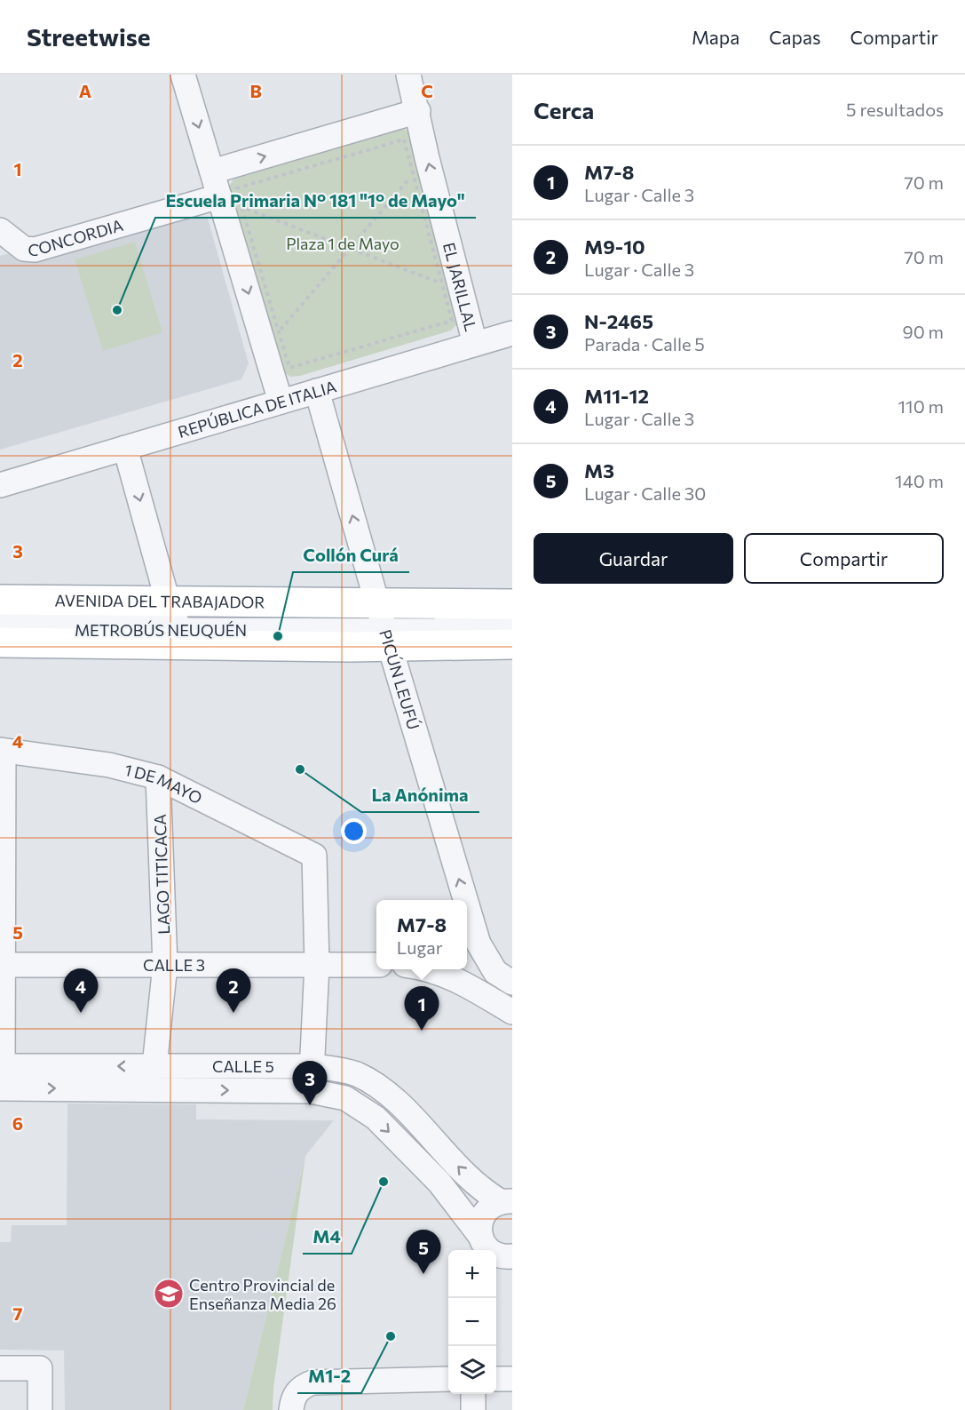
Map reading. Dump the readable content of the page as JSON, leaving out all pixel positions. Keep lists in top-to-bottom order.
{
  "streets": {
    "main road": ["AVENIDA DEL TRABAJADOR"],
    "street": [
      "CONCORDIA",
      "EL JARILLAL",
      "REPÚBLICA DE ITALIA",
      "METROBÚS NEUQUÉN",
      "PICÚN LEUFÚ",
      "1 DE MAYO",
      "LAGO TITICACA",
      "CALLE 3",
      "CALLE 5"
    ]
  },
  "crossings": [
    ["EL JARILLAL", "REPÚBLICA DE ITALIA"],
    ["REPÚBLICA DE ITALIA", "PICÚN LEUFÚ"],
    ["AVENIDA DEL TRABAJADOR", "METROBÚS NEUQUÉN"],
    ["AVENIDA DEL TRABAJADOR", "PICÚN LEUFÚ"],
    ["METROBÚS NEUQUÉN", "PICÚN LEUFÚ"],
    ["1 DE MAYO", "LAGO TITICACA"],
    ["1 DE MAYO", "CALLE 3"],
    ["LAGO TITICACA", "CALLE 3"],
    ["LAGO TITICACA", "CALLE 5"]
  ],
  "parks": ["Plaza 1 de Mayo"],
  "places": {
    "other": [
      "Escuela Primaria N° 181 \"1° de Mayo\"",
      "Collón Curá",
      "La Anónima",
      "M4",
      "M1-2"
    ],
    "school or university": ["Centro Provincial de Enseñanza Media 26"]
  },
  "page": {
    "header": "Streetwise",
    "nav": ["Mapa", "Capas", "Compartir"],
    "heading": ["Cerca", "5 resultados"],
    "list": [
      {
        "mark": "1",
        "name": "M7-8",
        "note": "Lugar · Calle 3",
        "value": "70 m"
      },
      {
        "mark": "2",
        "name": "M9-10",
        "note": "Lugar · Calle 3",
        "value": "70 m"
      },
      {
        "mark": "3",
        "name": "N-2465",
        "note": "Parada · Calle 5",
        "value": "90 m"
      },
      {
        "mark": "4",
        "name": "M11-12",
        "note": "Lugar · Calle 3",
        "value": "110 m"
      },
      {
        "mark": "5",
        "name": "M3",
        "note": "Lugar · Calle 30",
        "value": "140 m"
      }
    ],
    "buttons": ["Guardar", "Compartir"],
    "popup": ["M7-8", "Lugar"],
    "pins": [
      "2",
      "4",
      "1",
      "3",
      "5"
    ],
    "map_buttons": ["+", "−"]
  },
  "grid": {
    "columns": ["A", "B", "C"],
    "rows": [
      "1",
      "2",
      "3",
      "4",
      "5",
      "6",
      "7"
    ]
  }
}
